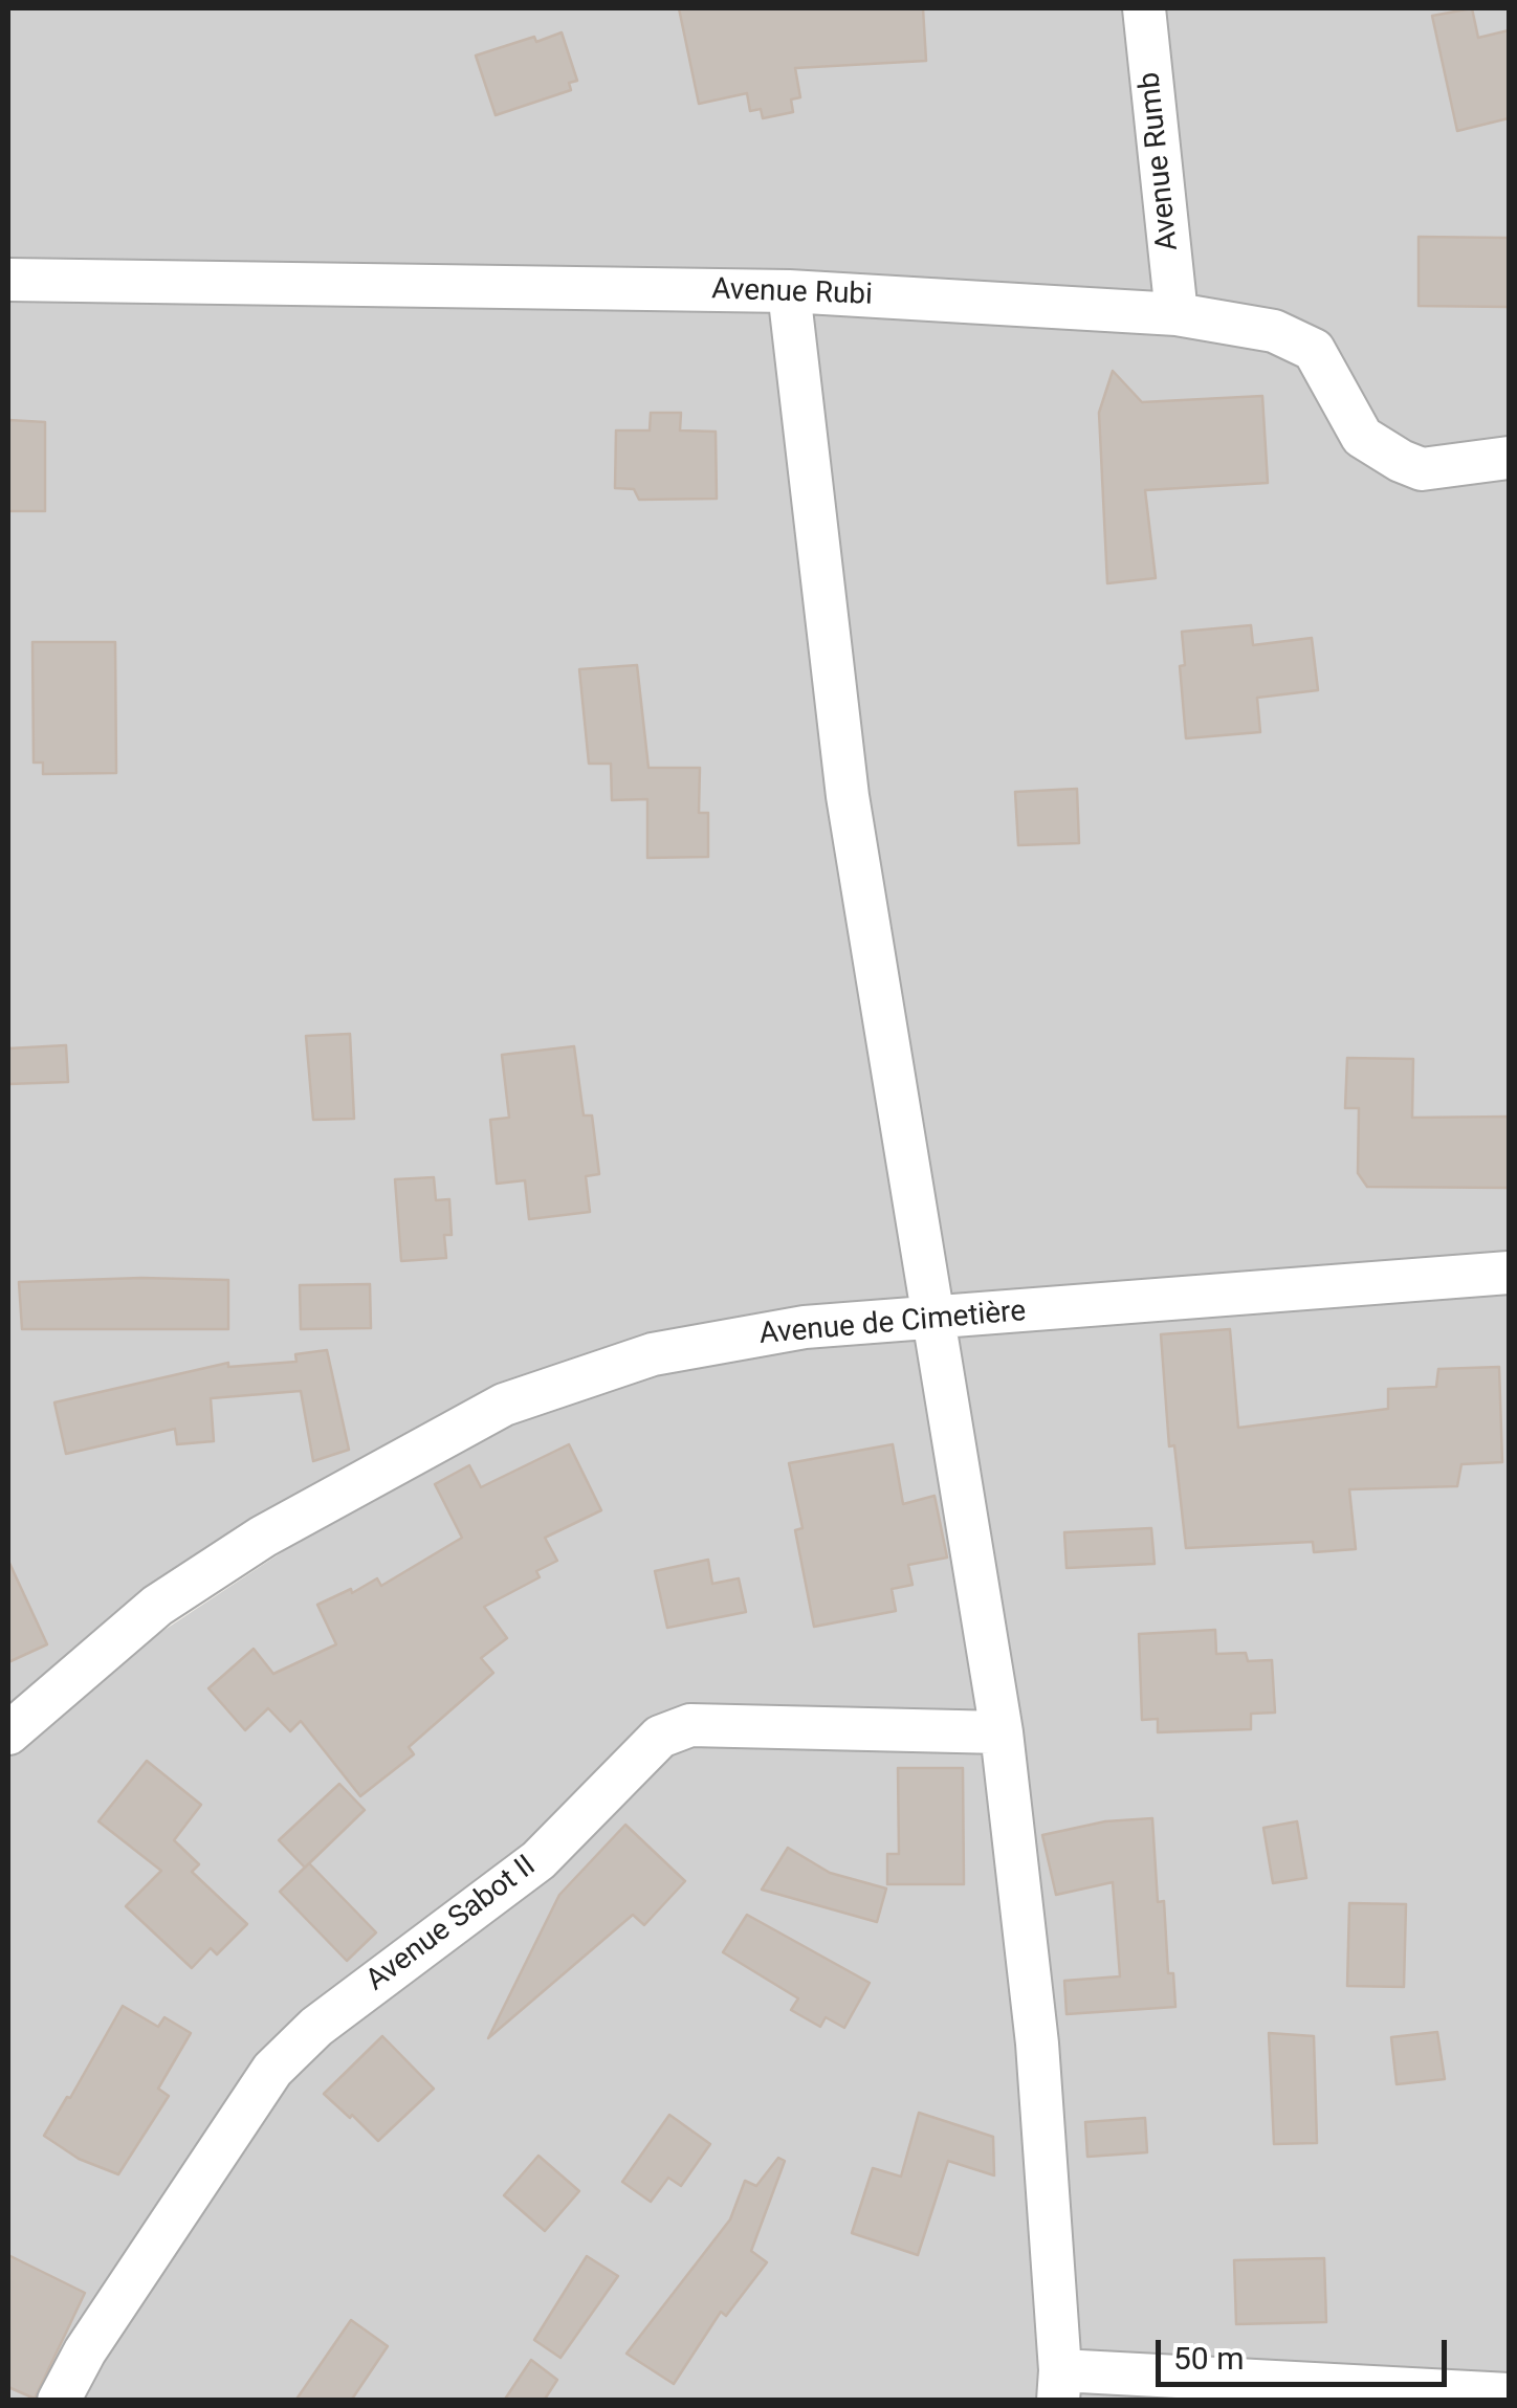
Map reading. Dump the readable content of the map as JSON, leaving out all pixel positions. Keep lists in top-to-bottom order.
{
  "streets": {
    "street": [
      "Avenue Rumb",
      "Avenue Rubi",
      "Avenue de Cimetière",
      "Avenue Sabot II"
    ]
  },
  "crossings": [
    ["Avenue Rumb", "Avenue Rubi"]
  ],
  "scale_bar": "50 m"
}
